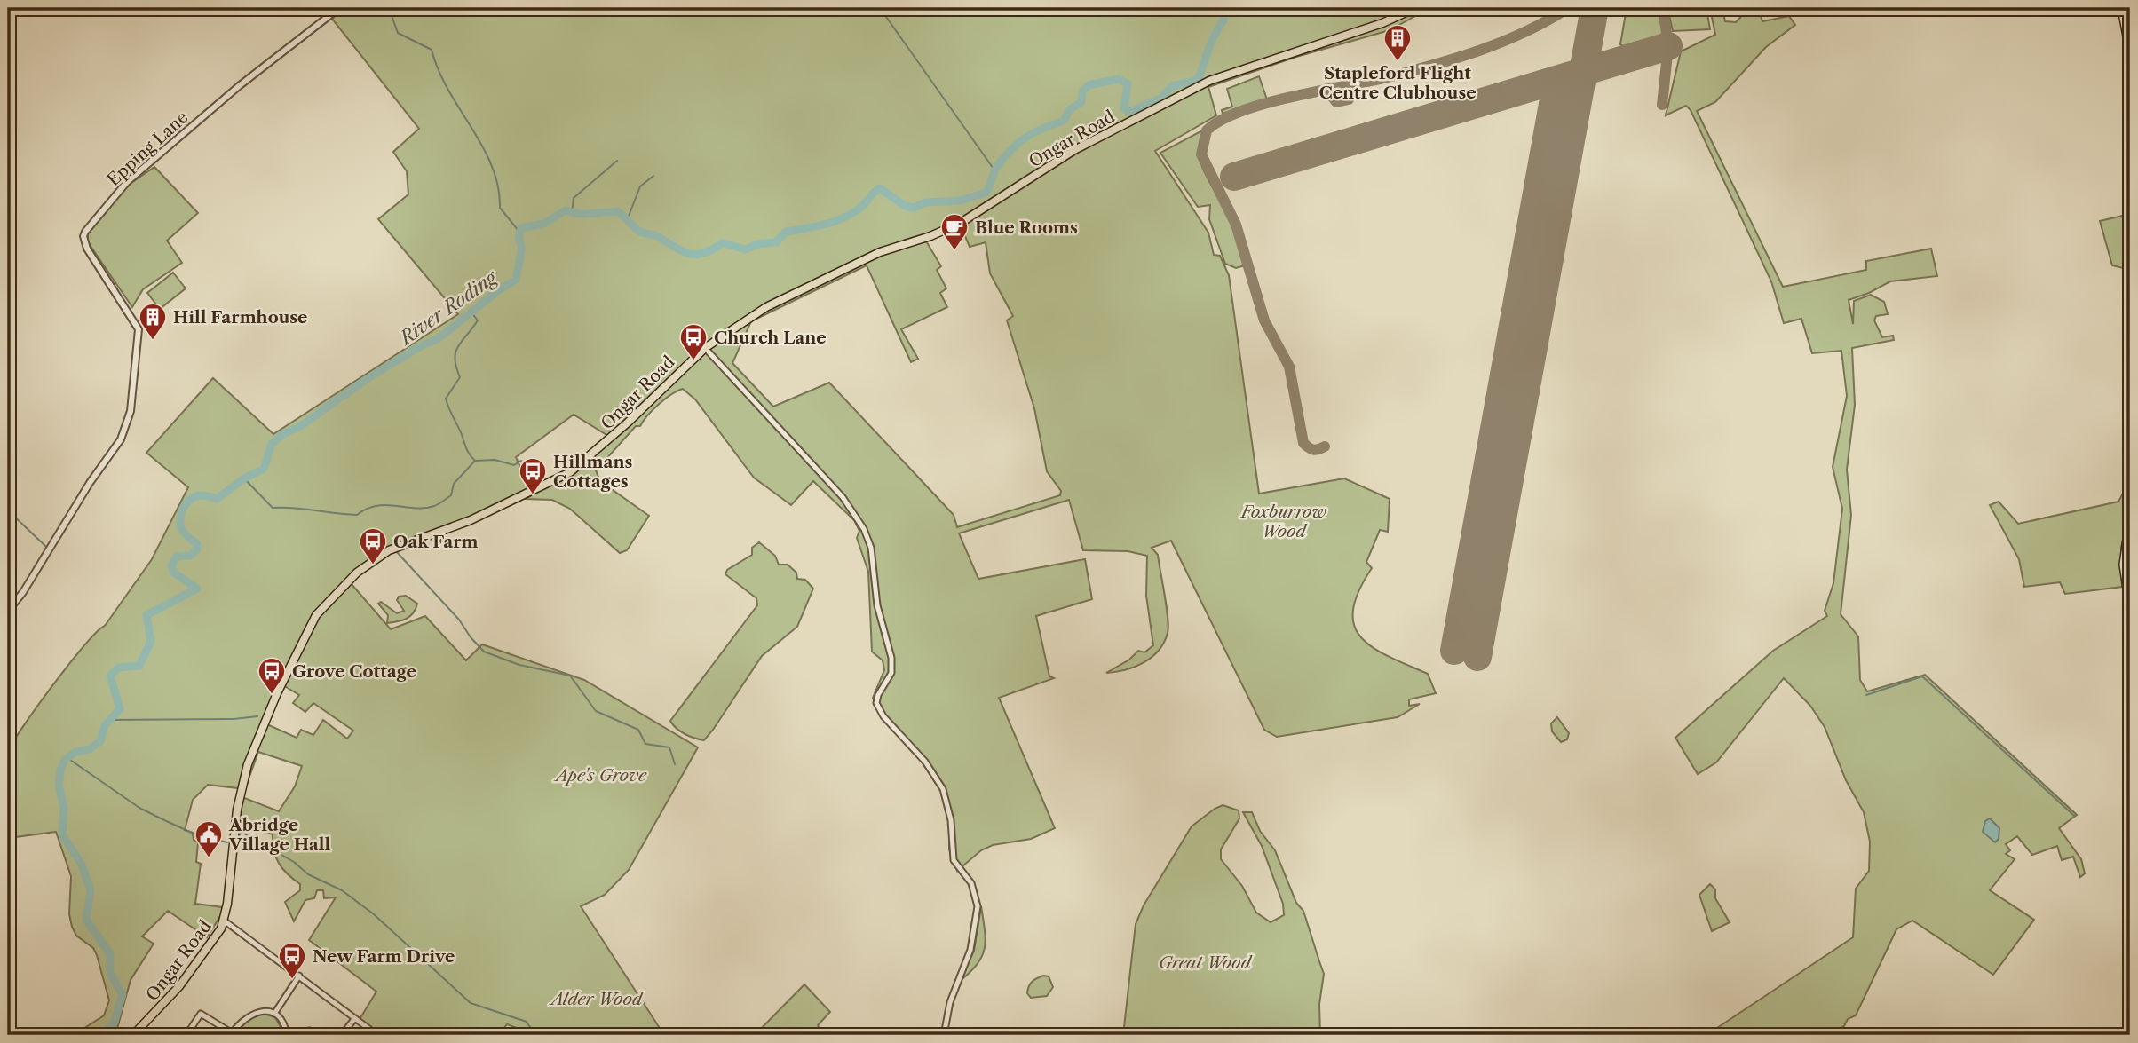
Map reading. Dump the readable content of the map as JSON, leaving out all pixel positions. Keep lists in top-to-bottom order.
{
  "streets": {
    "main road": ["Ongar Road"],
    "street": ["Epping Lane"]
  },
  "water": ["River Roding"],
  "parks": [
    "Foxburrow Wood",
    "Ape's Grove",
    "Great Wood",
    "Alder Wood"
  ],
  "places": {
    "building": ["Stapleford Flight Centre Clubhouse", "Hill Farmhouse"],
    "cafe": ["Blue Rooms"],
    "bus stop": [
      "Church Lane",
      "Hillmans Cottages",
      "Oak Farm",
      "Grove Cottage",
      "New Farm Drive"
    ],
    "public building": ["Abridge Village Hall"]
  }
}
